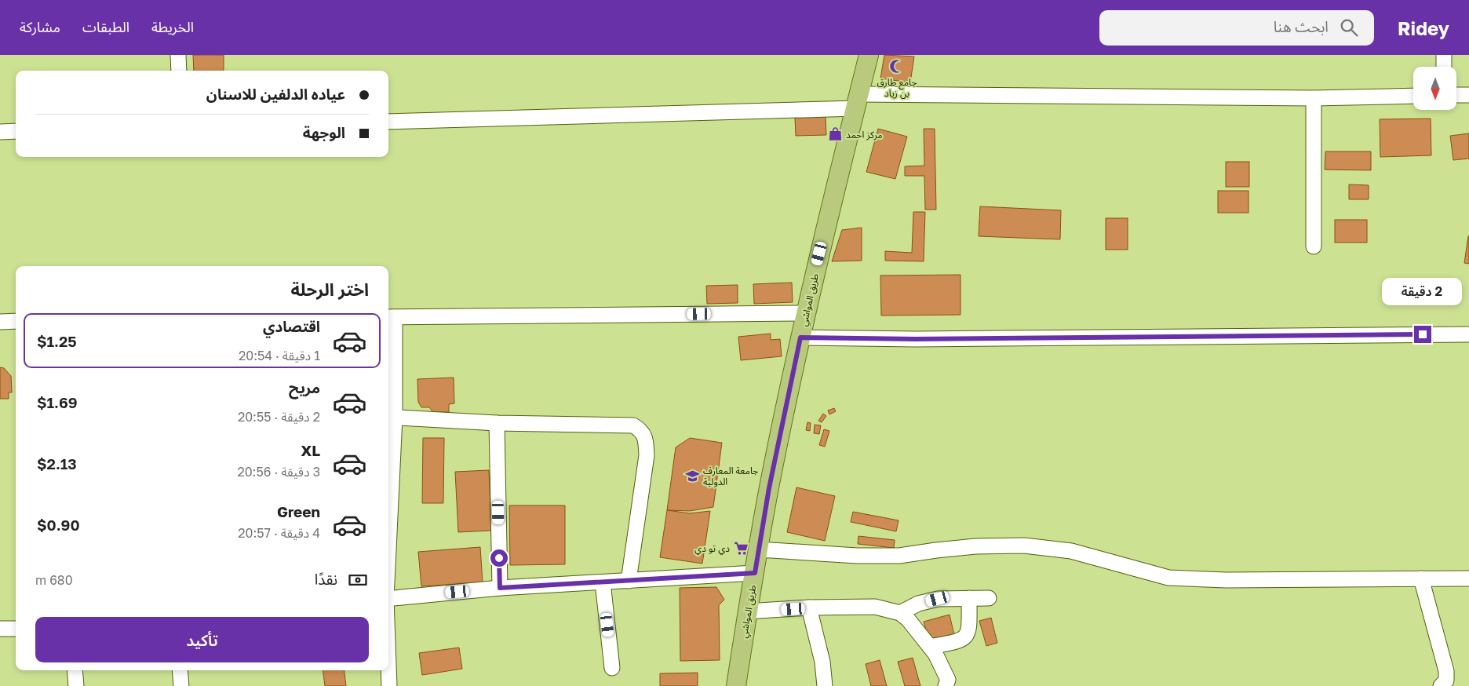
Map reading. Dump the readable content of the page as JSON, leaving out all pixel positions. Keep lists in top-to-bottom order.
{
  "streets": {
    "main road": ["طريق المواشي"]
  },
  "places": {
    "mosque": ["جامع طارق بن زياد"],
    "shop": ["مركز احمد"],
    "school or university": ["جامعة المعارف الدولية"],
    "supermarket": ["دي تو دي"]
  },
  "north": "bottom",
  "page": {
    "header": "Ridey",
    "search": "ابحث هنا",
    "nav": ["الخريطة", "الطبقات", "مشاركة"],
    "banner": ["عياده الدلفين للاسنان", "الوجهة"],
    "heading": "اختر الرحلة",
    "bubble": "2 دقيقة",
    "list": [
      {
        "name": "اقتصادي",
        "note": "1 دقيقة · 20:54",
        "value": "$1.25"
      },
      {
        "name": "مريح",
        "note": "2 دقيقة · 20:55",
        "value": "$1.69"
      },
      {
        "name": "XL",
        "note": "3 دقيقة · 20:56",
        "value": "$2.13"
      },
      {
        "name": "Green",
        "note": "4 دقيقة · 20:57",
        "value": "$0.90"
      }
    ],
    "pay": ["نقدًا", "680 m"],
    "buttons": "تأكيد"
  }
}
